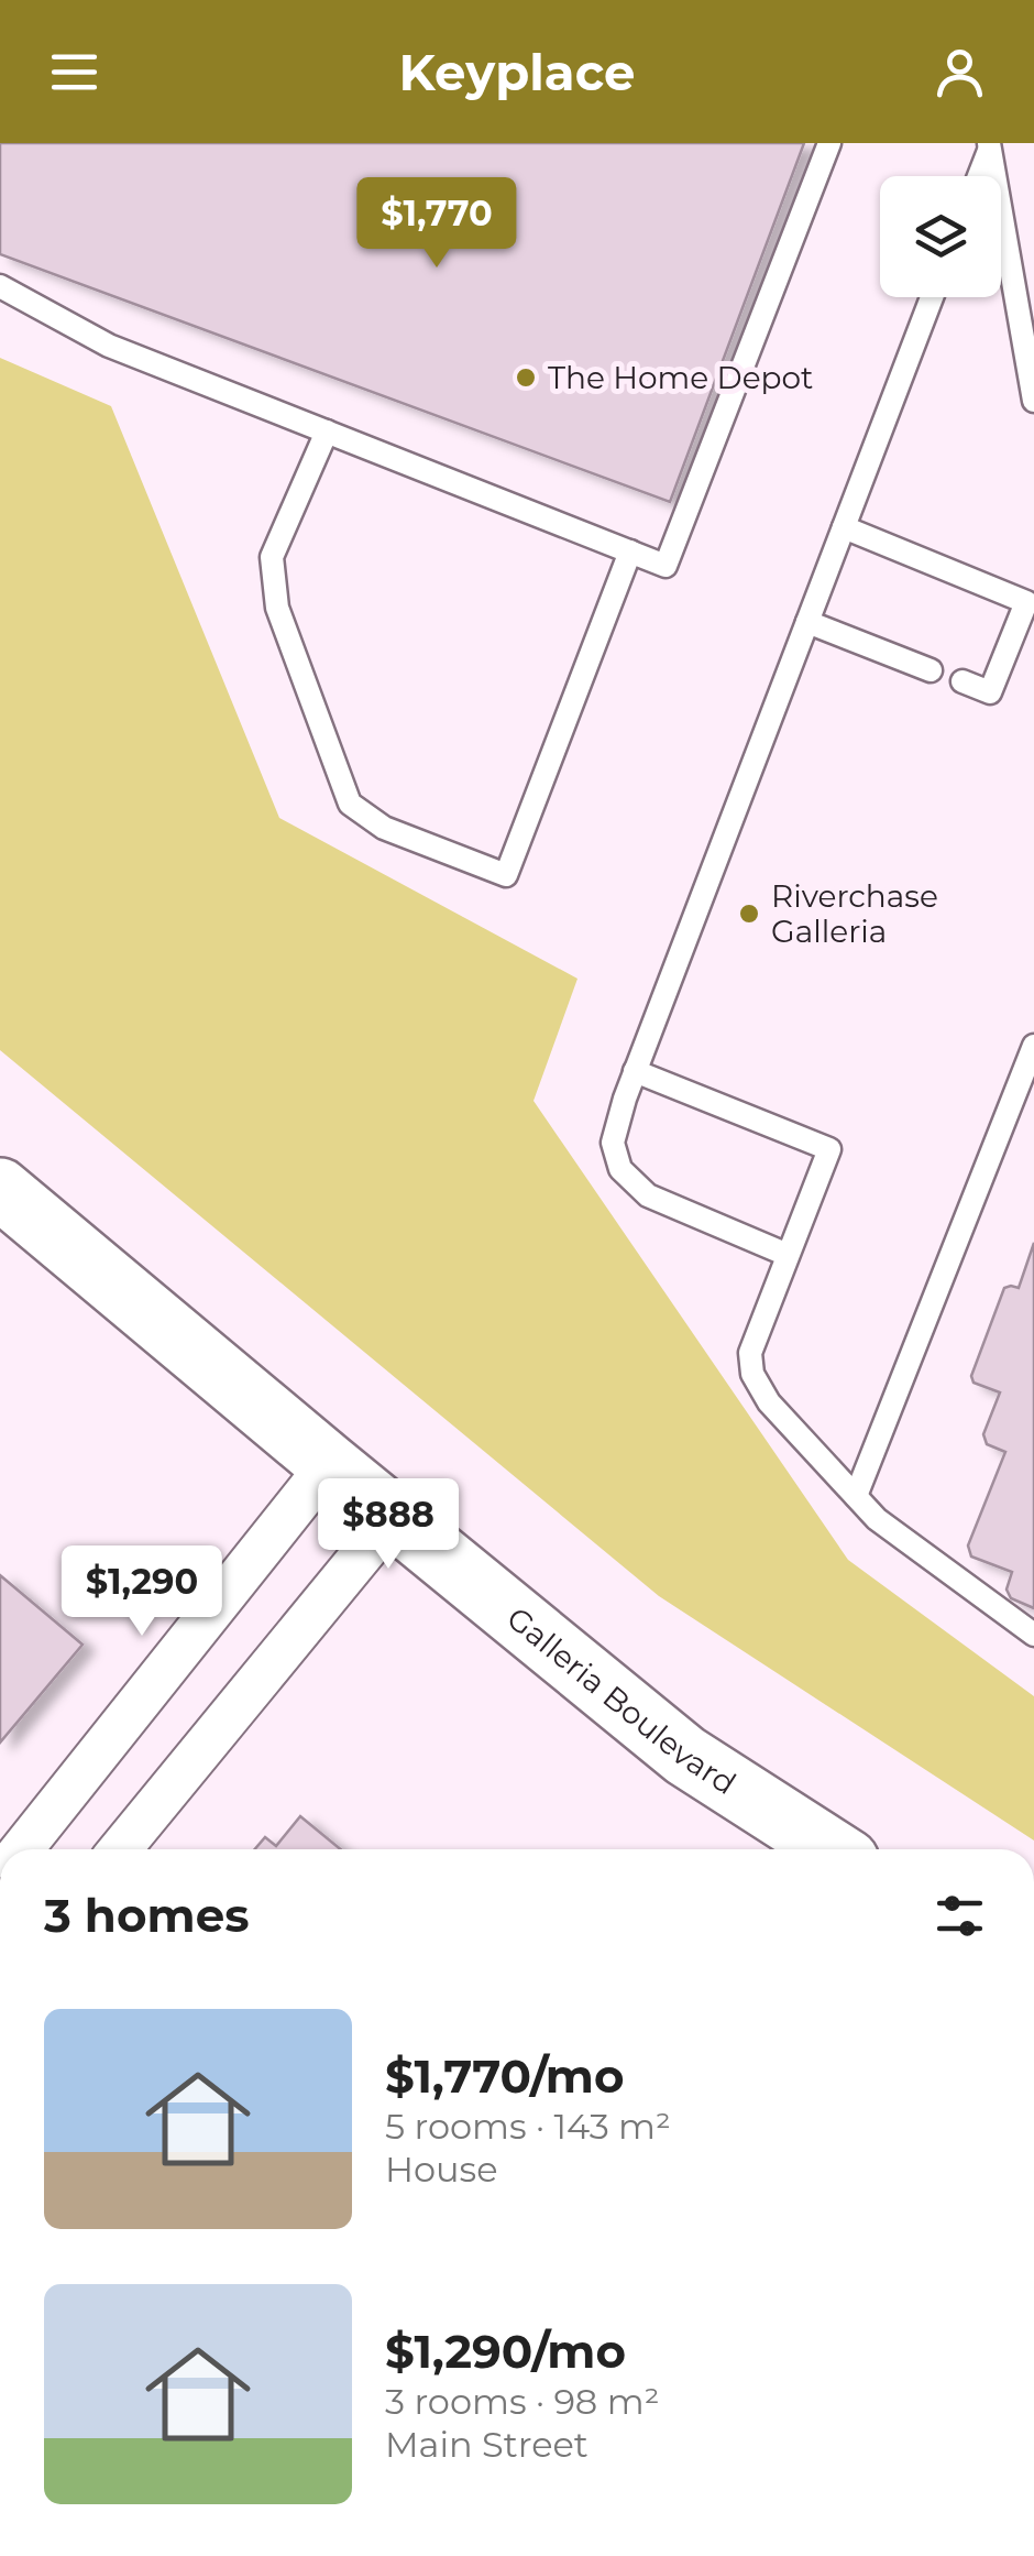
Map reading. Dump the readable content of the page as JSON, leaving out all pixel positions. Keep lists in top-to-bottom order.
{
  "streets": {
    "main road": ["Galleria Boulevard"]
  },
  "places": ["The Home Depot", "Riverchase Galleria"],
  "page": {
    "header": "Keyplace",
    "price": ["$1,770", "$888", "$1,290"],
    "heading": "3 homes",
    "list": [
      {
        "name": "$1,770/mo",
        "note": "5 rooms · 143 m² · House"
      },
      {
        "name": "$1,290/mo",
        "note": "3 rooms · 98 m² · Main Street"
      }
    ]
  }
}
